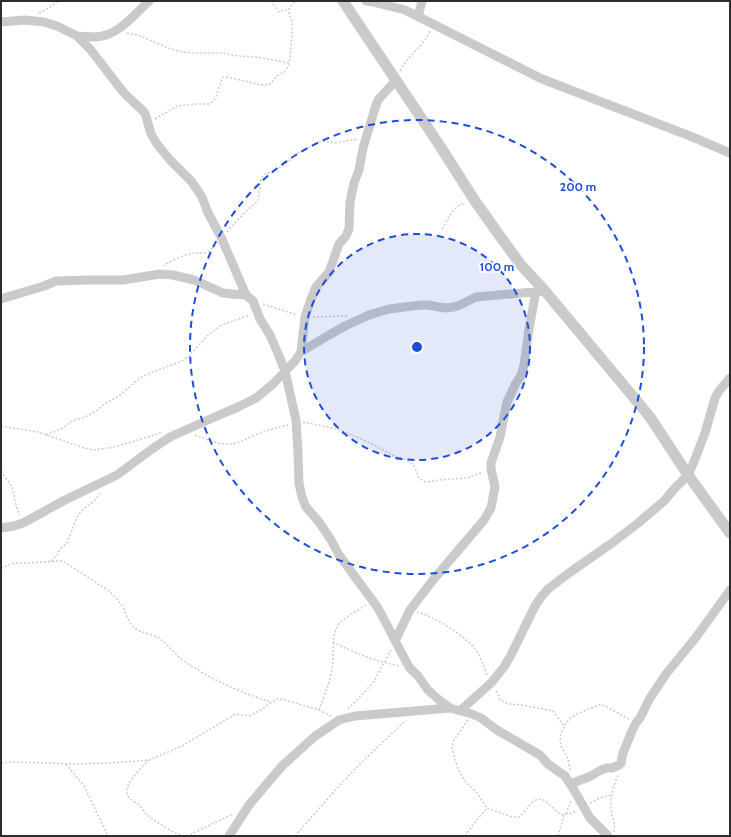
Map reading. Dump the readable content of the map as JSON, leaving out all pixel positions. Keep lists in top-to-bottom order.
{
  "rings": ["200 m", "100 m"]
}
